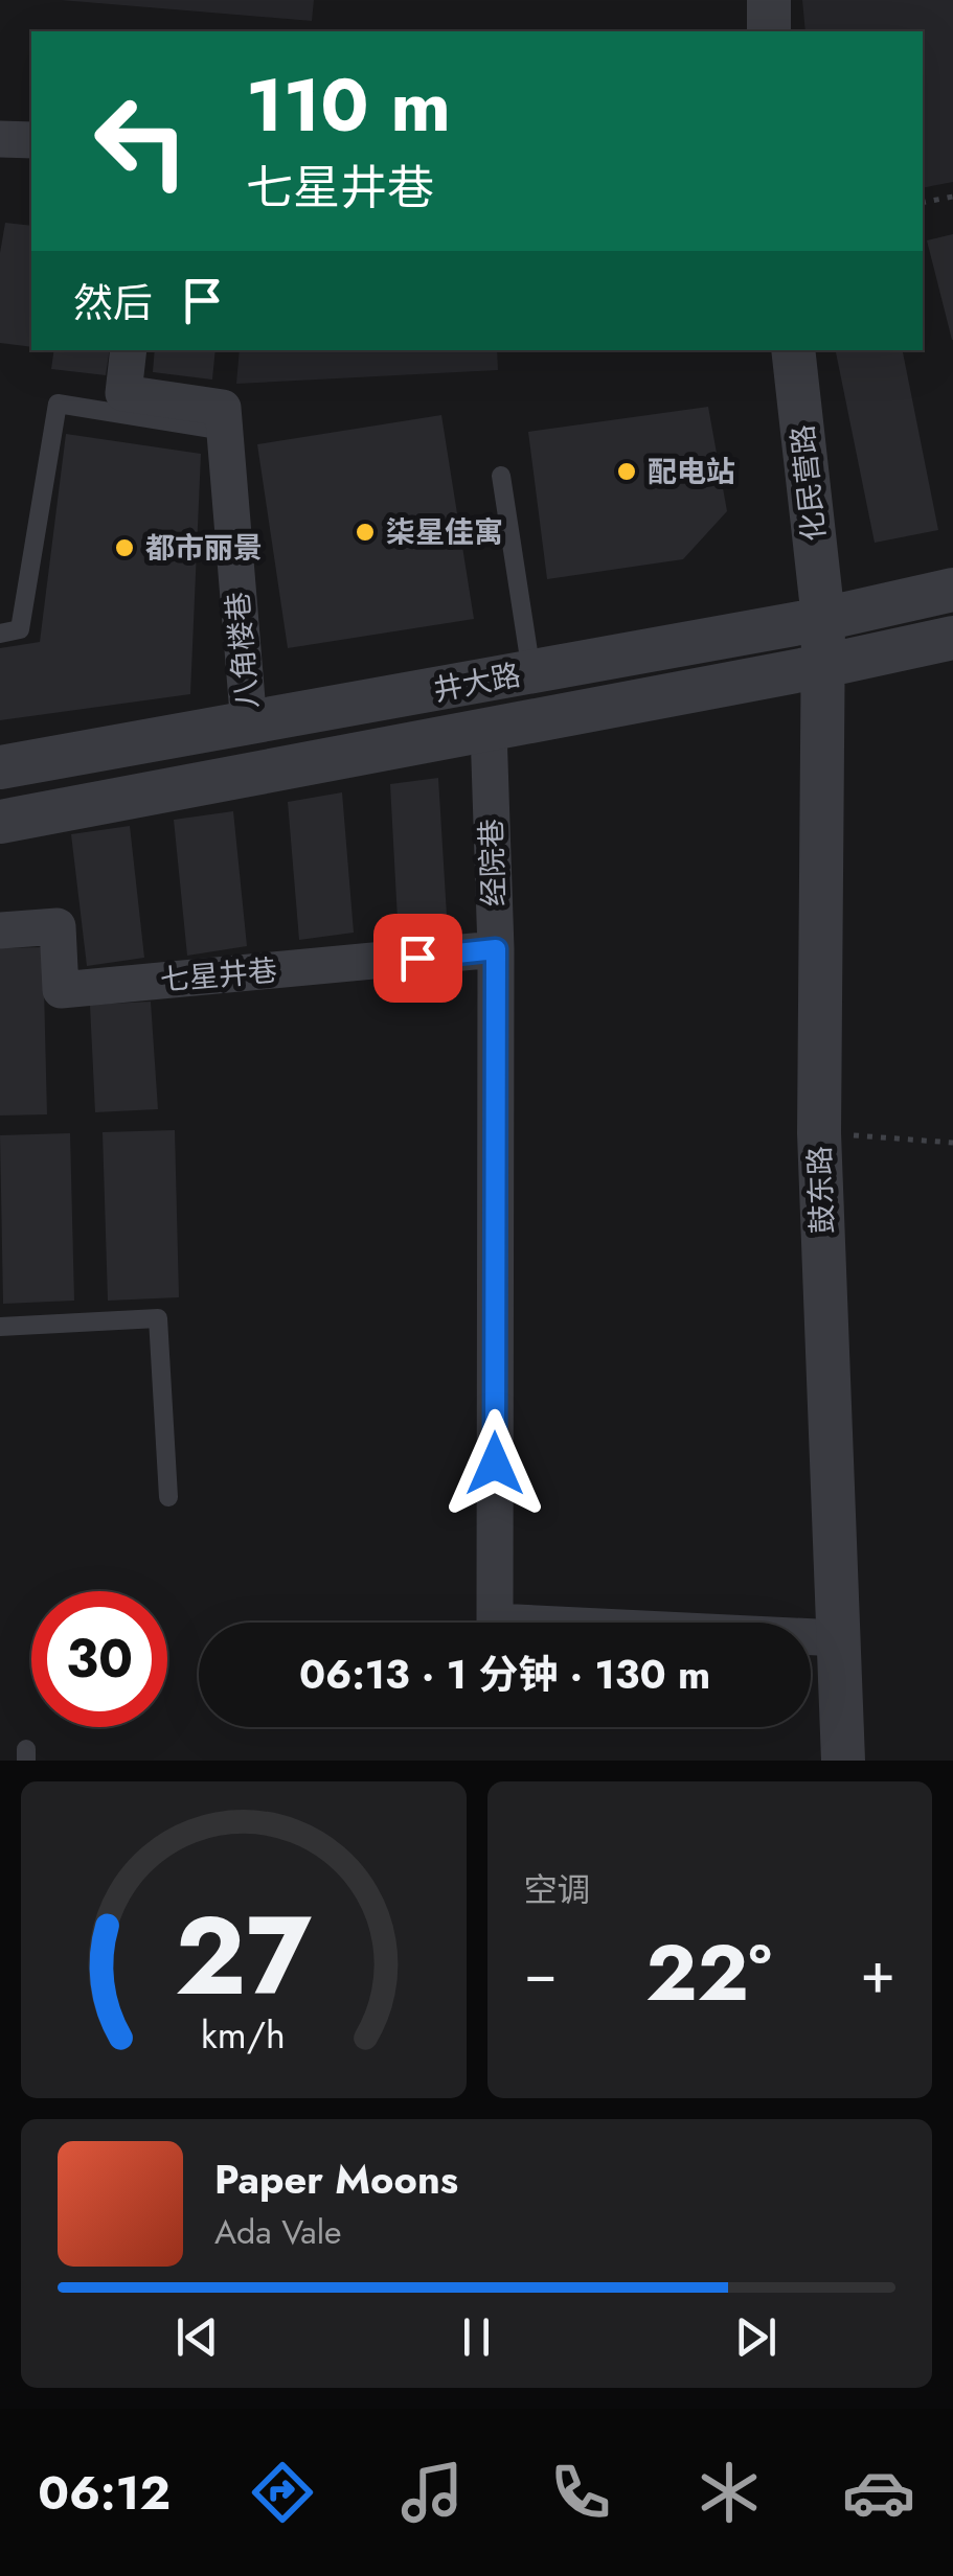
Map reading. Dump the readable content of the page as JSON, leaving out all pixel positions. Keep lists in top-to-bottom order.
{
  "streets": {
    "street": [
      "化民营路",
      "八角楼巷",
      "井大路",
      "经院巷",
      "七星井巷",
      "鼓东路"
    ]
  },
  "crossings": [
    ["化民营路", "井大路"],
    ["化民营路", "鼓东路"],
    ["八角楼巷", "井大路"],
    ["井大路", "鼓东路"],
    ["经院巷", "七星井巷"],
    ["经院巷", "鼓东路"]
  ],
  "places": ["配电站", "柒星佳寓", "都市丽景"],
  "page": {
    "turn": ["110 m", "七星井巷"],
    "then": "然后",
    "limit": "30",
    "trip": "06:13 · 1 分钟 · 130 m",
    "tile": "空调",
    "heat": ["−", "22°", "+"],
    "song": ["Paper Moons", "Ada Vale"],
    "tabs": "06:12",
    "gauge": ["27", "km/h"]
  }
}
